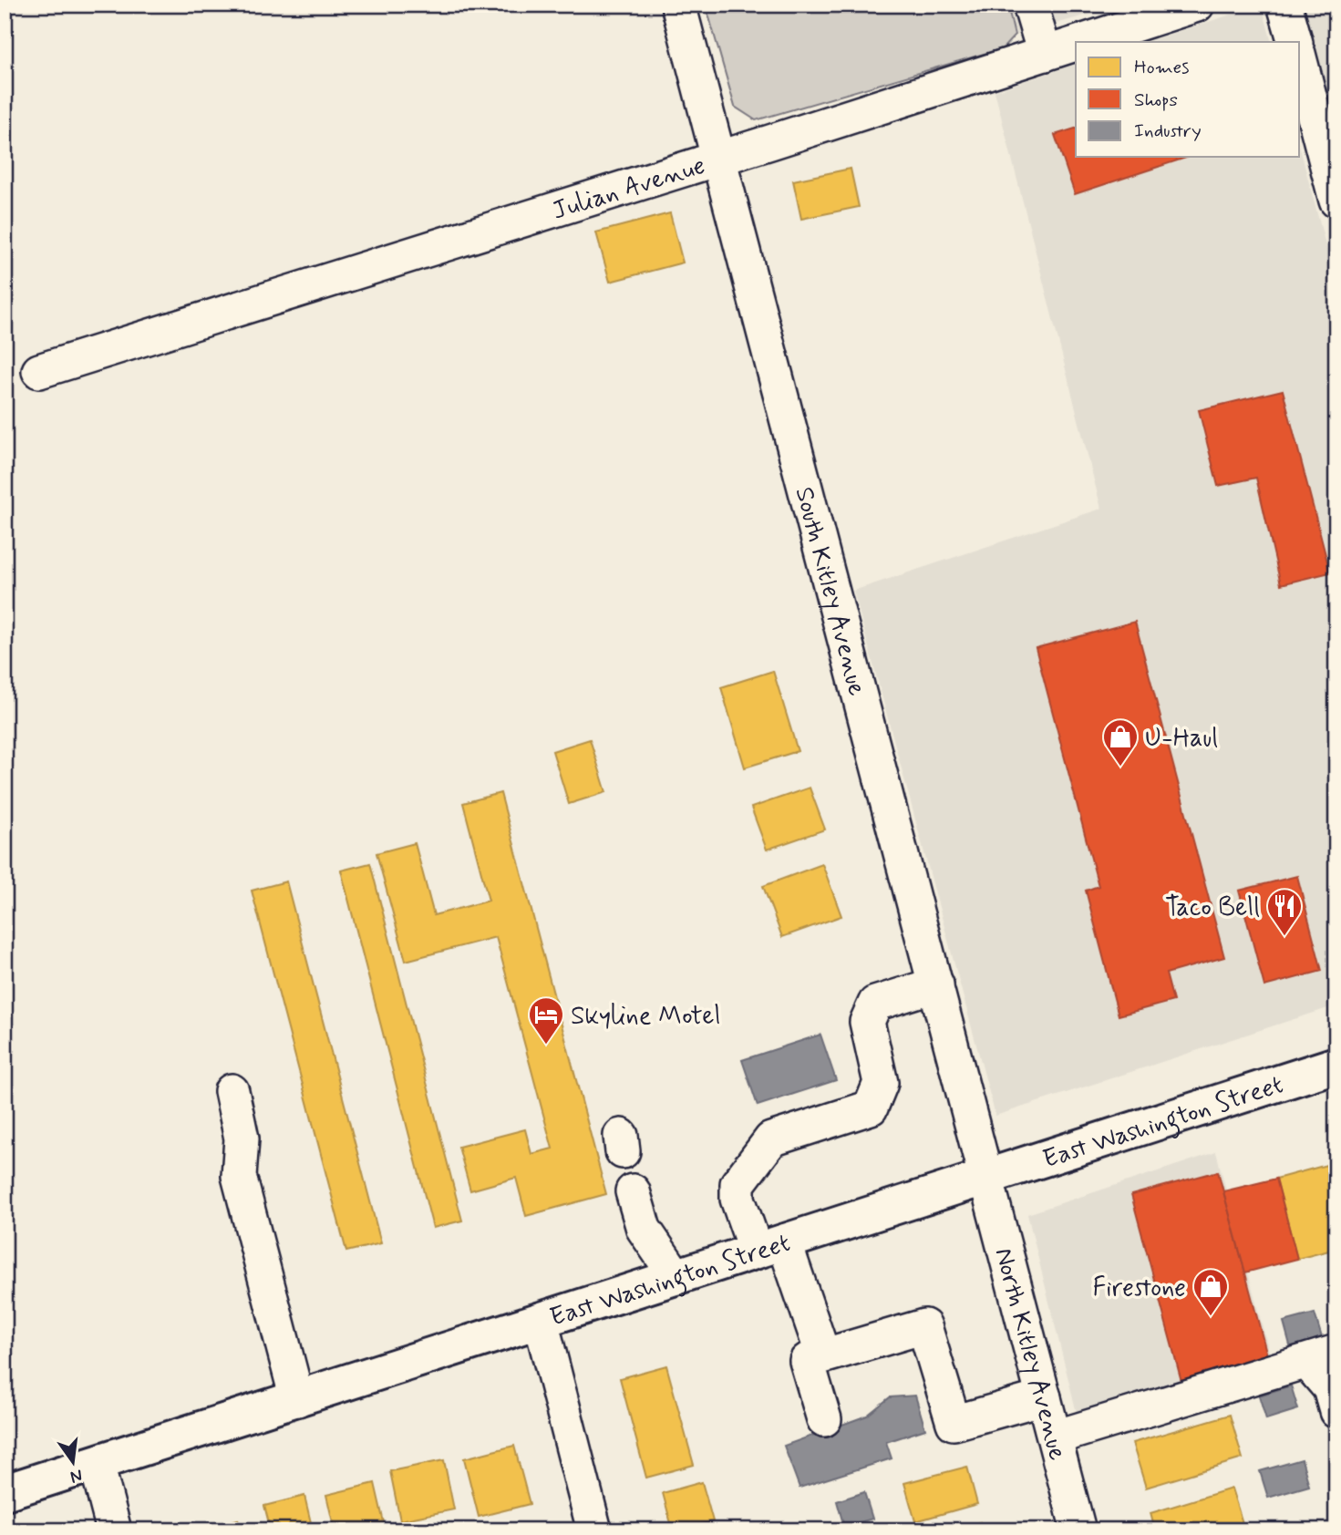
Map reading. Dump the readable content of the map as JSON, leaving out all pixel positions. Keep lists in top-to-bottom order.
{
  "streets": {
    "main road": ["East Washington Street"],
    "street": ["Julian Avenue", "South Kitley Avenue", "North Kitley Avenue"]
  },
  "crossings": [
    ["Julian Avenue", "South Kitley Avenue"],
    ["South Kitley Avenue", "East Washington Street"],
    ["South Kitley Avenue", "North Kitley Avenue"],
    ["East Washington Street", "North Kitley Avenue"]
  ],
  "places": {
    "shop": ["U-Haul", "Firestone"],
    "restaurant": ["Taco Bell"],
    "hotel": ["Skyline Motel"]
  },
  "legend": ["Homes", "Shops", "Industry"],
  "north": "bottom"
}
